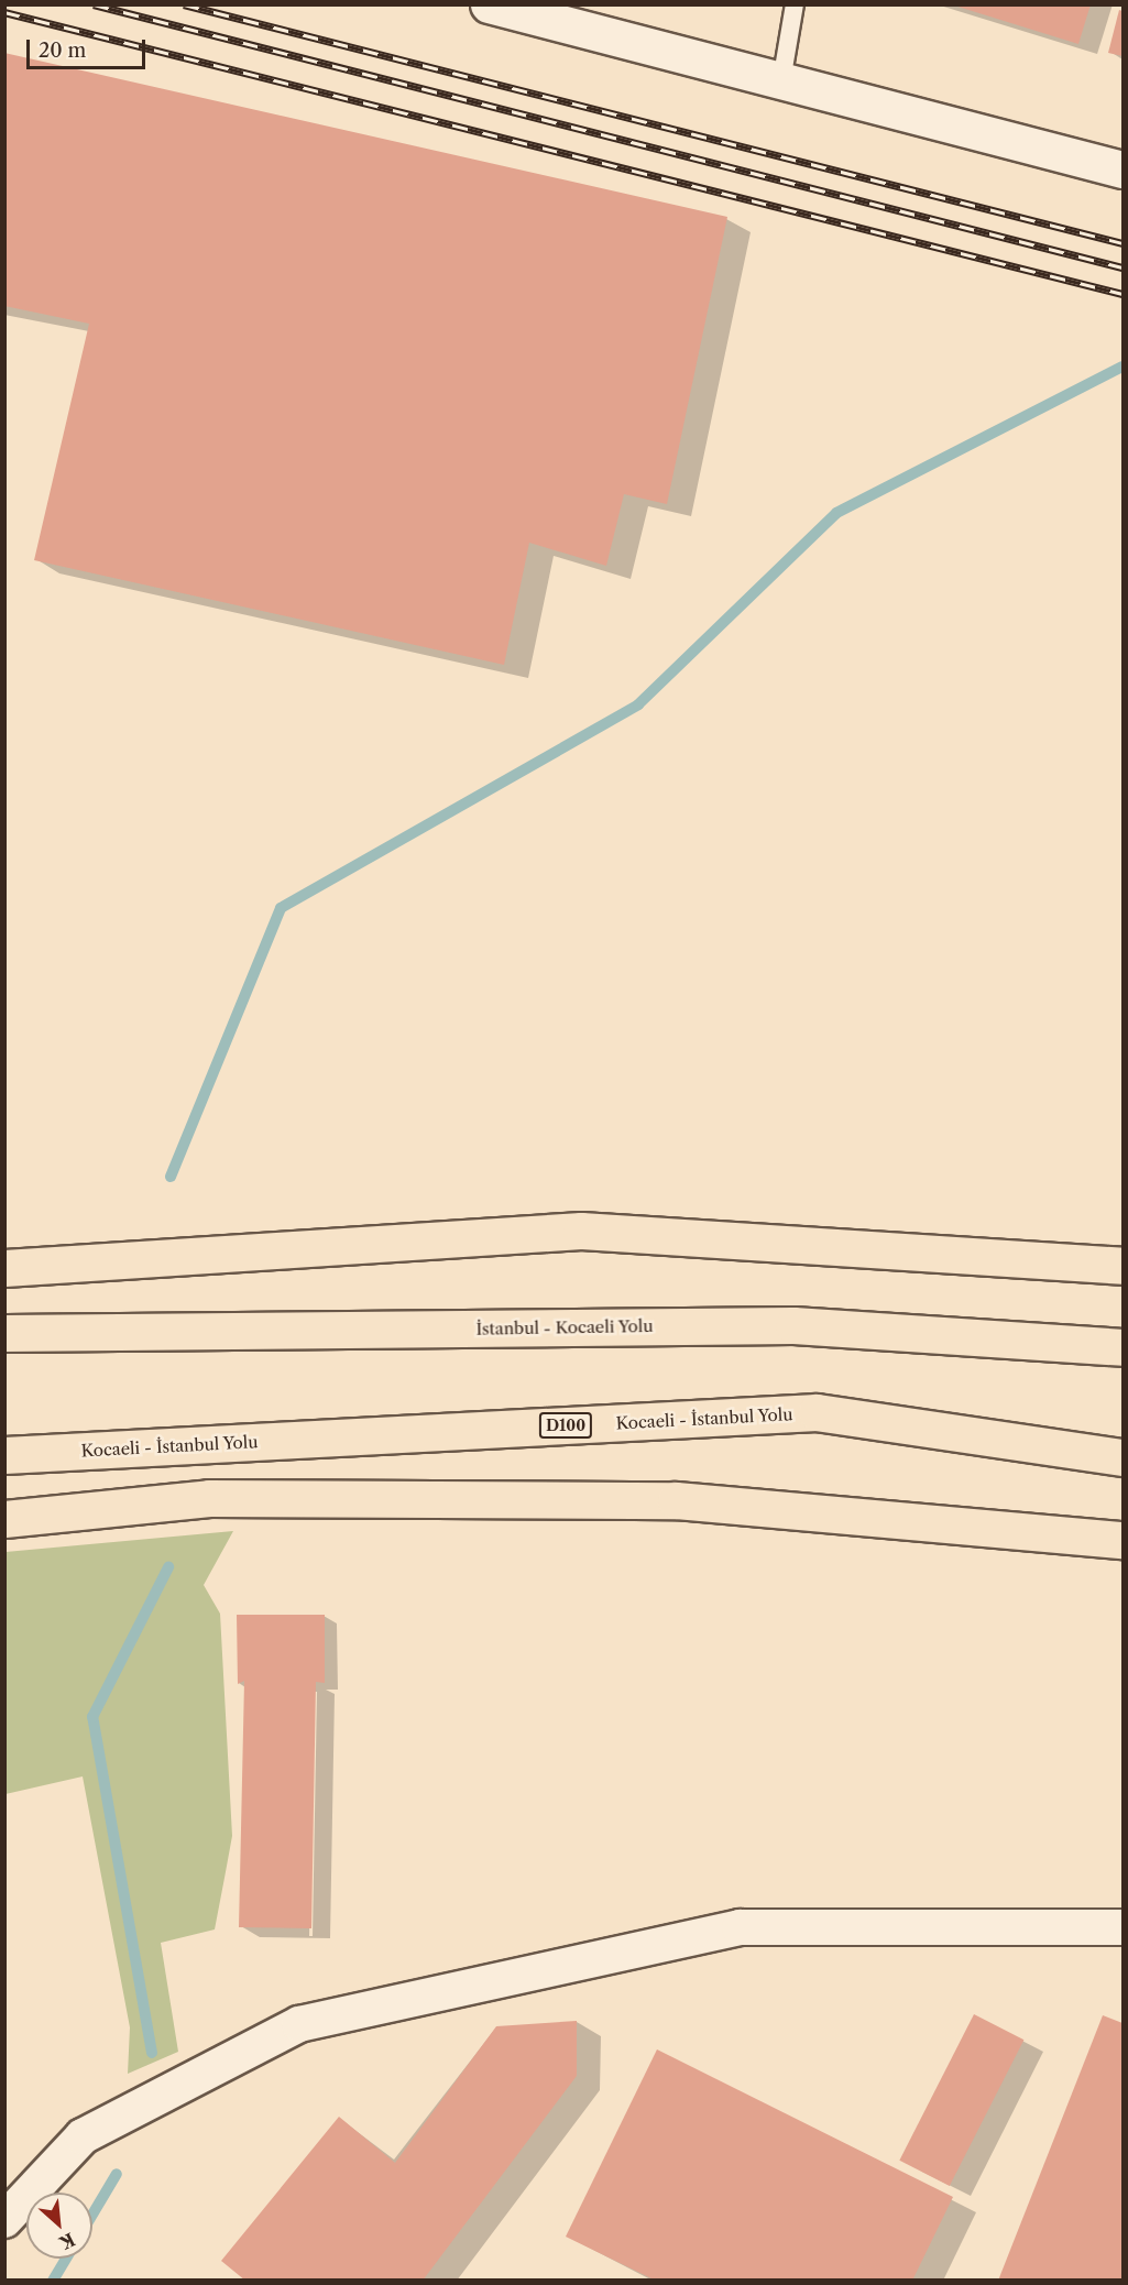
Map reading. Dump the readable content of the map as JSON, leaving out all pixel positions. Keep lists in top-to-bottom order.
{
  "streets": {
    "main road": ["İstanbul - Kocaeli Yolu", "Kocaeli - İstanbul Yolu", "D100"]
  },
  "scale_bar": "20 m",
  "north": "bottom right"
}
